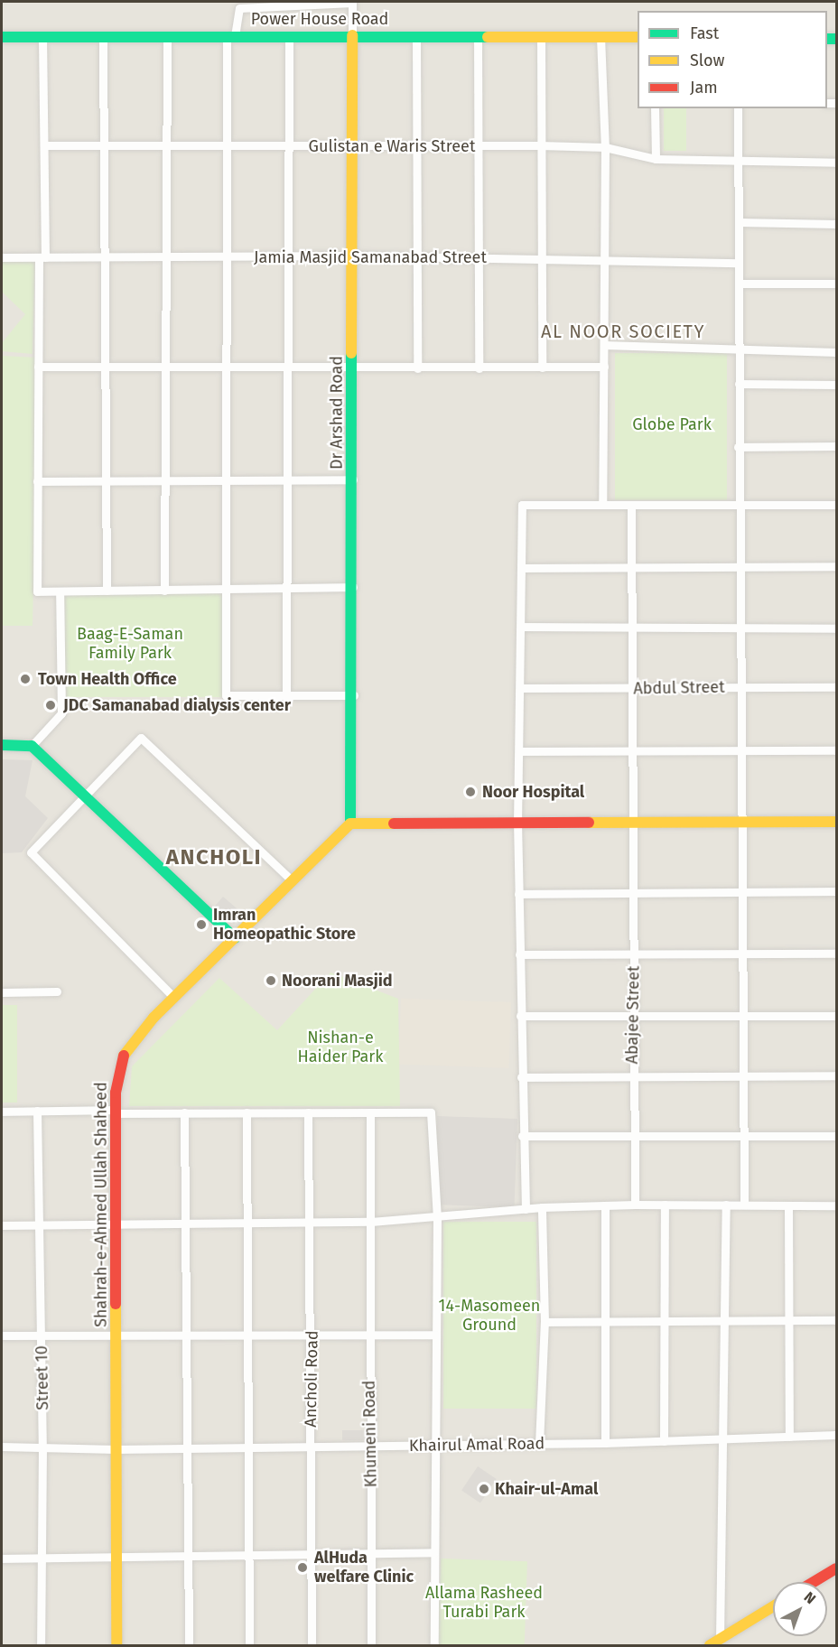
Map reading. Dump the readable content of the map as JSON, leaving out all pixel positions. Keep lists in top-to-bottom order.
{
  "streets": {
    "street": [
      "Power House Road",
      "Gulistan e Waris Street",
      "Jamia Masjid Samanabad Street",
      "Dr Arshad Road",
      "Abdul Street",
      "Abajee Street",
      "Shahrah-e-Ahmed Ullah Shaheed",
      "Street 10",
      "Ancholi Road",
      "Khumeni Road",
      "Khairul Amal Road"
    ]
  },
  "crossings": [
    ["Power House Road", "Dr Arshad Road"],
    ["Gulistan e Waris Street", "Dr Arshad Road"],
    ["Jamia Masjid Samanabad Street", "Dr Arshad Road"],
    ["Dr Arshad Road", "Shahrah-e-Ahmed Ullah Shaheed"],
    ["Abdul Street", "Abajee Street"],
    ["Shahrah-e-Ahmed Ullah Shaheed", "Khairul Amal Road"],
    ["Street 10", "Khairul Amal Road"],
    ["Ancholi Road", "Khairul Amal Road"],
    ["Khumeni Road", "Khairul Amal Road"]
  ],
  "districts": ["AL NOOR SOCIETY", "ANCHOLI"],
  "parks": [
    "Globe Park",
    "Baag-E-Saman Family Park",
    "Nishan-e Haider Park",
    "14-Masomeen Ground",
    "Allama Rasheed Turabi Park"
  ],
  "places": [
    "Town Health Office",
    "JDC Samanabad dialysis center",
    "Noor Hospital",
    "Imran Homeopathic Store",
    "Noorani Masjid",
    "Khair-ul-Amal",
    "AlHuda welfare Clinic"
  ],
  "legend": ["Fast", "Slow", "Jam"],
  "north": "top right"
}
